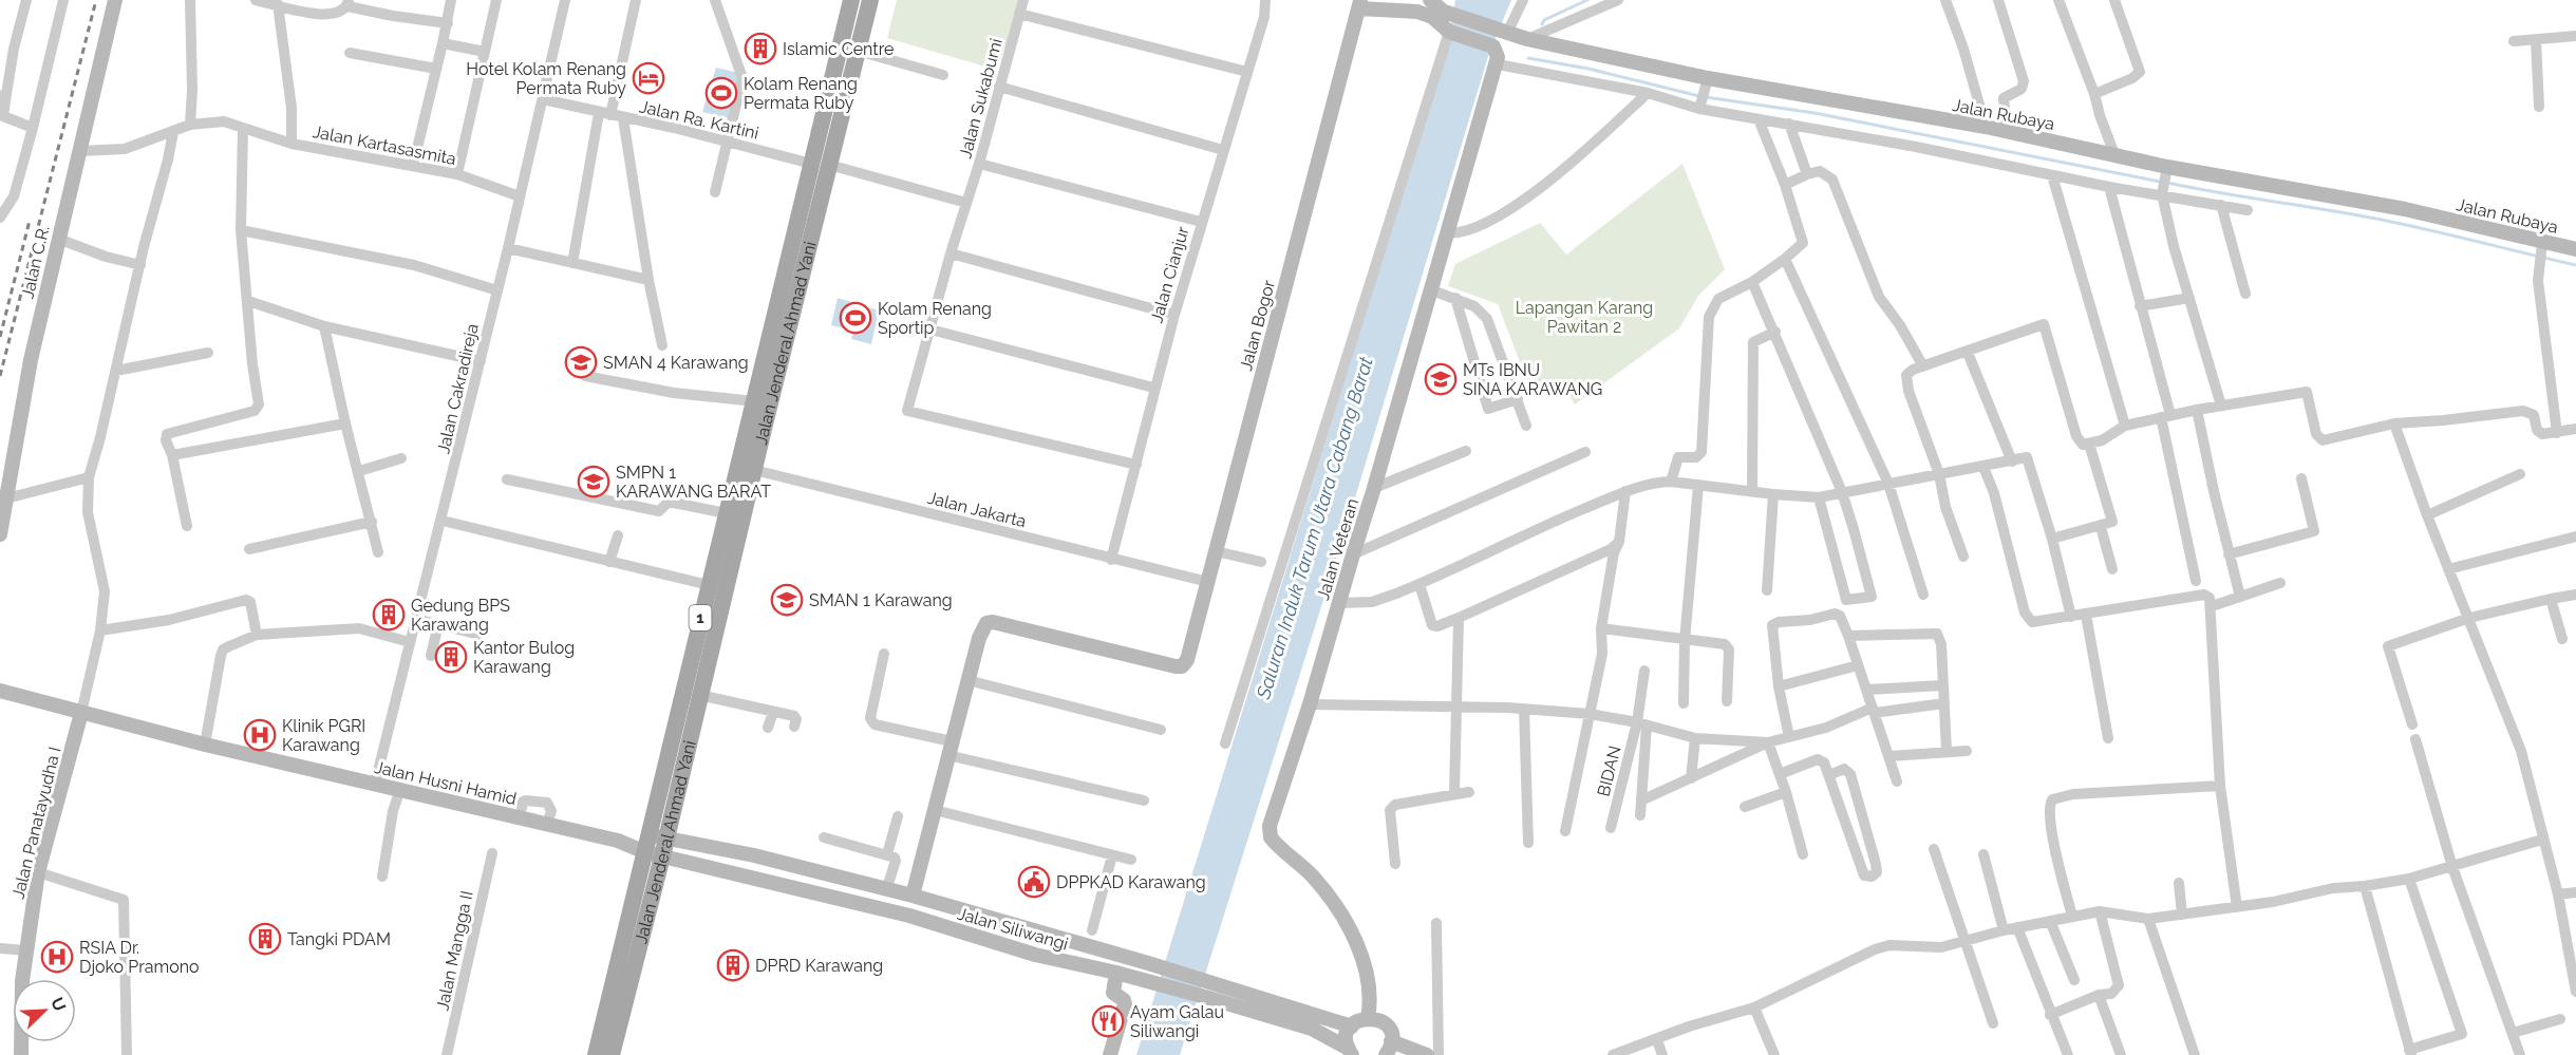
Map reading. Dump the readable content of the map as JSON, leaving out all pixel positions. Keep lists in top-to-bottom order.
{
  "streets": {
    "main road": ["Jalan Jenderal Ahmad Yani", "1"],
    "street": [
      "Jalan Sukabumi",
      "Jalan Rubaya",
      "Jalan Ra. Kartini",
      "Jalan Kartasasmita",
      "Jalan C.R.",
      "Jalan Cianjur",
      "Jalan Bogor",
      "Jalan Cakradireja",
      "Jalan Jakarta",
      "Jalan Veteran",
      "BIDAN",
      "Jalan Husni Hamid",
      "Jalan Panatayudha I",
      "Jalan Siliwangi",
      "Jalan Mangga II"
    ]
  },
  "crossings": [
    ["Jalan Sukabumi", "Jalan Cianjur"],
    ["Jalan Ra. Kartini", "Jalan Jenderal Ahmad Yani"],
    ["Jalan Ra. Kartini", "Jalan Cakradireja"],
    ["Jalan Kartasasmita", "Jalan Cakradireja"],
    ["Jalan Cianjur", "Jalan Jakarta"],
    ["Jalan Bogor", "Jalan Jakarta"],
    ["Jalan Jenderal Ahmad Yani", "Jalan Jakarta"],
    ["Jalan Jenderal Ahmad Yani", "Jalan Husni Hamid"],
    ["Jalan Jenderal Ahmad Yani", "Jalan Siliwangi"],
    ["Jalan Cakradireja", "Jalan Husni Hamid"],
    ["Jalan Husni Hamid", "Jalan Panatayudha I"],
    ["Jalan Husni Hamid", "Jalan Siliwangi"]
  ],
  "water": ["Saluran Induk Tarum Utara Cabang Barat"],
  "parks": ["Lapangan Karang Pawitan 2"],
  "places": {
    "building": [
      "Islamic Centre",
      "Gedung BPS Karawang",
      "Kantor Bulog Karawang",
      "Tangki PDAM",
      "DPRD Karawang"
    ],
    "hotel": ["Hotel Kolam Renang Permata Ruby"],
    "sports": ["Kolam Renang Permata Ruby", "Kolam Renang Sportip"],
    "school or university": [
      "SMAN 4 Karawang",
      "MTs IBNU SINA KARAWANG",
      "SMPN 1 KARAWANG BARAT",
      "SMAN 1 Karawang"
    ],
    "hospital": ["Klinik PGRI Karawang", "RSIA Dr. Djoko Pramono"],
    "public building": ["DPPKAD Karawang"],
    "restaurant": ["Ayam Galau Siliwangi"]
  },
  "north": "top right"
}
